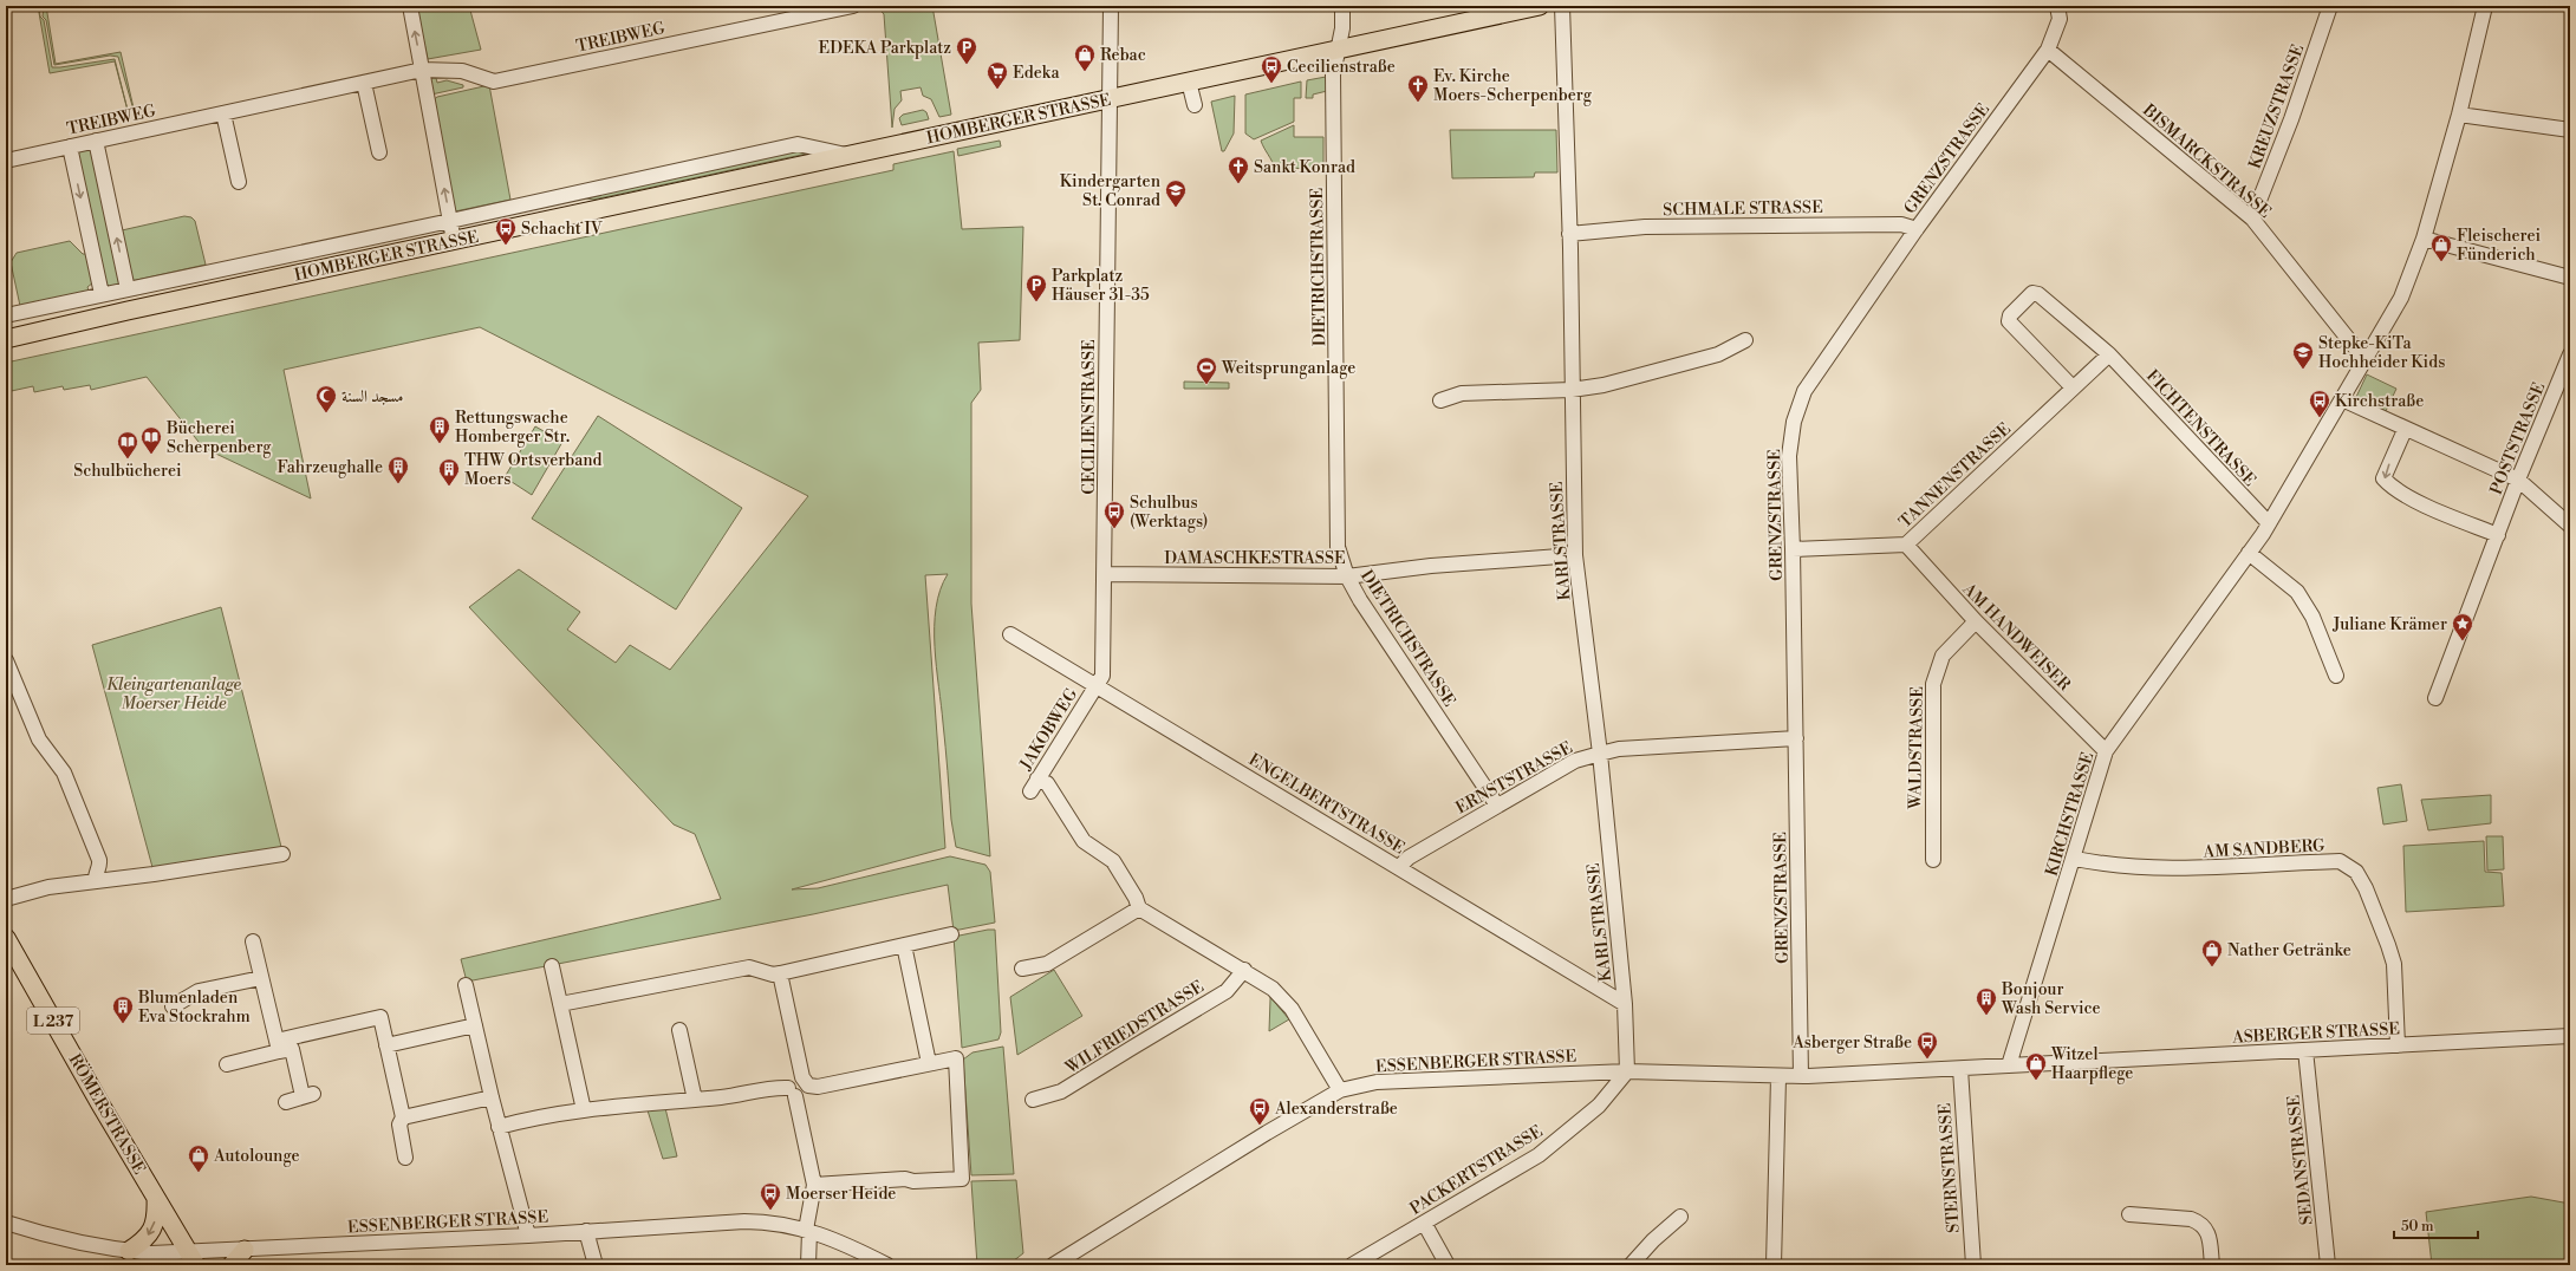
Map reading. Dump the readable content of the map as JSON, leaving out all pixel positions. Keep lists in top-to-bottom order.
{
  "streets": {
    "main road": ["HOMBERGER STRASSE", "L 237", "RÖMERSTRASSE"],
    "street": [
      "TREIBWEG",
      "KREUZSTRASSE",
      "GRENZSTRASSE",
      "BISMARCKSTRASSE",
      "SCHMALE STRASSE",
      "DIETRICHSTRASSE",
      "CECILIENSTRASSE",
      "FICHTENSTRASSE",
      "POSTSTRASSE",
      "TANNENSTRASSE",
      "KARLSTRASSE",
      "DAMASCHKESTRASSE",
      "AM HANDWEISER",
      "JAKOBWEG",
      "WALDSTRASSE",
      "ERNSTSTRASSE",
      "ENGELBERTSTRASSE",
      "KIRCHSTRASSE",
      "AM SANDBERG",
      "WILFRIEDSTRASSE",
      "ASBERGER STRASSE",
      "ESSENBERGER STRASSE",
      "SEDANSTRASSE",
      "STERNSTRASSE",
      "PACKERTSTRASSE"
    ]
  },
  "crossings": [
    ["KREUZSTRASSE", "BISMARCKSTRASSE"],
    ["HOMBERGER STRASSE", "DIETRICHSTRASSE"],
    ["HOMBERGER STRASSE", "CECILIENSTRASSE"],
    ["GRENZSTRASSE", "BISMARCKSTRASSE"],
    ["GRENZSTRASSE", "SCHMALE STRASSE"],
    ["GRENZSTRASSE", "TANNENSTRASSE"],
    ["GRENZSTRASSE", "ERNSTSTRASSE"],
    ["GRENZSTRASSE", "ASBERGER STRASSE"],
    ["GRENZSTRASSE", "ESSENBERGER STRASSE"],
    ["BISMARCKSTRASSE", "KIRCHSTRASSE"],
    ["SCHMALE STRASSE", "KARLSTRASSE"],
    ["DIETRICHSTRASSE", "DAMASCHKESTRASSE"],
    ["DIETRICHSTRASSE", "ERNSTSTRASSE"],
    ["CECILIENSTRASSE", "DAMASCHKESTRASSE"],
    ["CECILIENSTRASSE", "JAKOBWEG"],
    ["CECILIENSTRASSE", "ENGELBERTSTRASSE"],
    ["FICHTENSTRASSE", "TANNENSTRASSE"],
    ["FICHTENSTRASSE", "KIRCHSTRASSE"],
    ["TANNENSTRASSE", "AM HANDWEISER"],
    ["KARLSTRASSE", "DAMASCHKESTRASSE"],
    ["KARLSTRASSE", "ERNSTSTRASSE"],
    ["KARLSTRASSE", "ENGELBERTSTRASSE"],
    ["KARLSTRASSE", "ESSENBERGER STRASSE"],
    ["KARLSTRASSE", "PACKERTSTRASSE"],
    ["AM HANDWEISER", "WALDSTRASSE"],
    ["AM HANDWEISER", "KIRCHSTRASSE"],
    ["JAKOBWEG", "ENGELBERTSTRASSE"],
    ["ERNSTSTRASSE", "ENGELBERTSTRASSE"],
    ["KIRCHSTRASSE", "AM SANDBERG"],
    ["KIRCHSTRASSE", "ASBERGER STRASSE"],
    ["AM SANDBERG", "ASBERGER STRASSE"],
    ["ASBERGER STRASSE", "ESSENBERGER STRASSE"],
    ["ASBERGER STRASSE", "SEDANSTRASSE"],
    ["ASBERGER STRASSE", "STERNSTRASSE"],
    ["ESSENBERGER STRASSE", "RÖMERSTRASSE"],
    ["ESSENBERGER STRASSE", "PACKERTSTRASSE"]
  ],
  "parks": ["Kleingartenanlage Moerser Heide"],
  "places": {
    "parking": ["EDEKA Parkplatz", "Parkplatz Häuser 31-35"],
    "shop": [
      "Rebac",
      "Fleischerei Fünderich",
      "Nather Getränke",
      "Witzel Haarpflege",
      "Autolounge"
    ],
    "bus stop": [
      "Cecilienstraße",
      "Schacht IV",
      "Kirchstraße",
      "Schulbus (Werktags)",
      "Asberger Straße",
      "Alexanderstraße",
      "Moerser Heide"
    ],
    "supermarket": ["Edeka"],
    "church": ["Ev. Kirche Moers-Scherpenberg", "Sankt Konrad"],
    "school or university": ["Kindergarten St. Conrad", "Stepke-KiTa Hochheider Kids"],
    "sports": ["Weitsprunganlage"],
    "mosque": ["مسجد السنة"],
    "building": [
      "Rettungswache Homberger Str.",
      "Fahrzeughalle",
      "THW Ortsverband Moers",
      "Bonjour Wash Service",
      "Blumenladen Eva Stockrahm"
    ],
    "library": ["Bücherei Scherpenberg", "Schulbücherei"],
    "place": ["Juliane Krämer"]
  },
  "scale_bar": "50 m"
}
